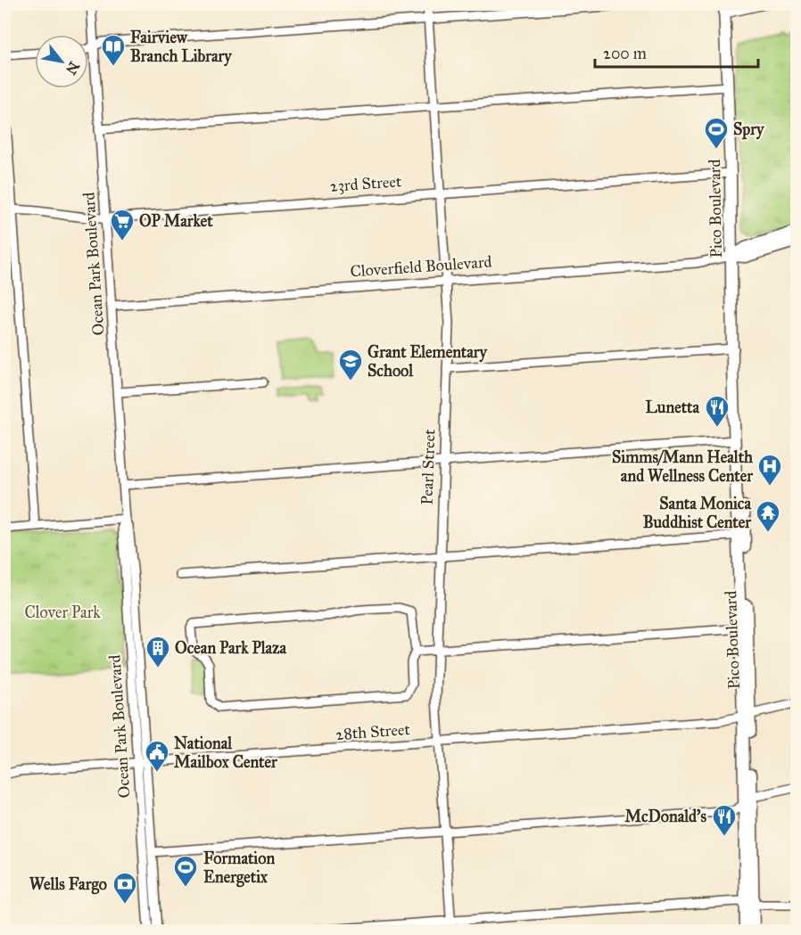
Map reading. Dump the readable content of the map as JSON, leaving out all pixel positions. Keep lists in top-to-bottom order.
{
  "streets": {
    "main road": ["Pico Boulevard", "Cloverfield Boulevard"],
    "street": [
      "23rd Street",
      "Ocean Park Boulevard",
      "Pearl Street",
      "28th Street"
    ]
  },
  "crossings": [
    ["23rd Street", "Pico Boulevard"],
    ["23rd Street", "Ocean Park Boulevard"],
    ["23rd Street", "Pearl Street"],
    ["Pico Boulevard", "Cloverfield Boulevard"],
    ["Pico Boulevard", "28th Street"],
    ["Ocean Park Boulevard", "Cloverfield Boulevard"],
    ["Ocean Park Boulevard", "28th Street"],
    ["Cloverfield Boulevard", "Pearl Street"],
    ["Pearl Street", "28th Street"]
  ],
  "parks": ["Clover Park"],
  "places": {
    "library": ["Fairview Branch Library"],
    "sports": ["Spry", "Formation Energetix"],
    "supermarket": ["OP Market"],
    "school or university": ["Grant Elementary School"],
    "restaurant": ["Lunetta", "McDonald's"],
    "hospital": ["Simms/Mann Health and Wellness Center"],
    "temple": ["Santa Monica Buddhist Center"],
    "building": ["Ocean Park Plaza"],
    "public building": ["National Mailbox Center"],
    "bank": ["Wells Fargo"]
  },
  "scale_bar": "200 m",
  "north": "bottom right"
}
